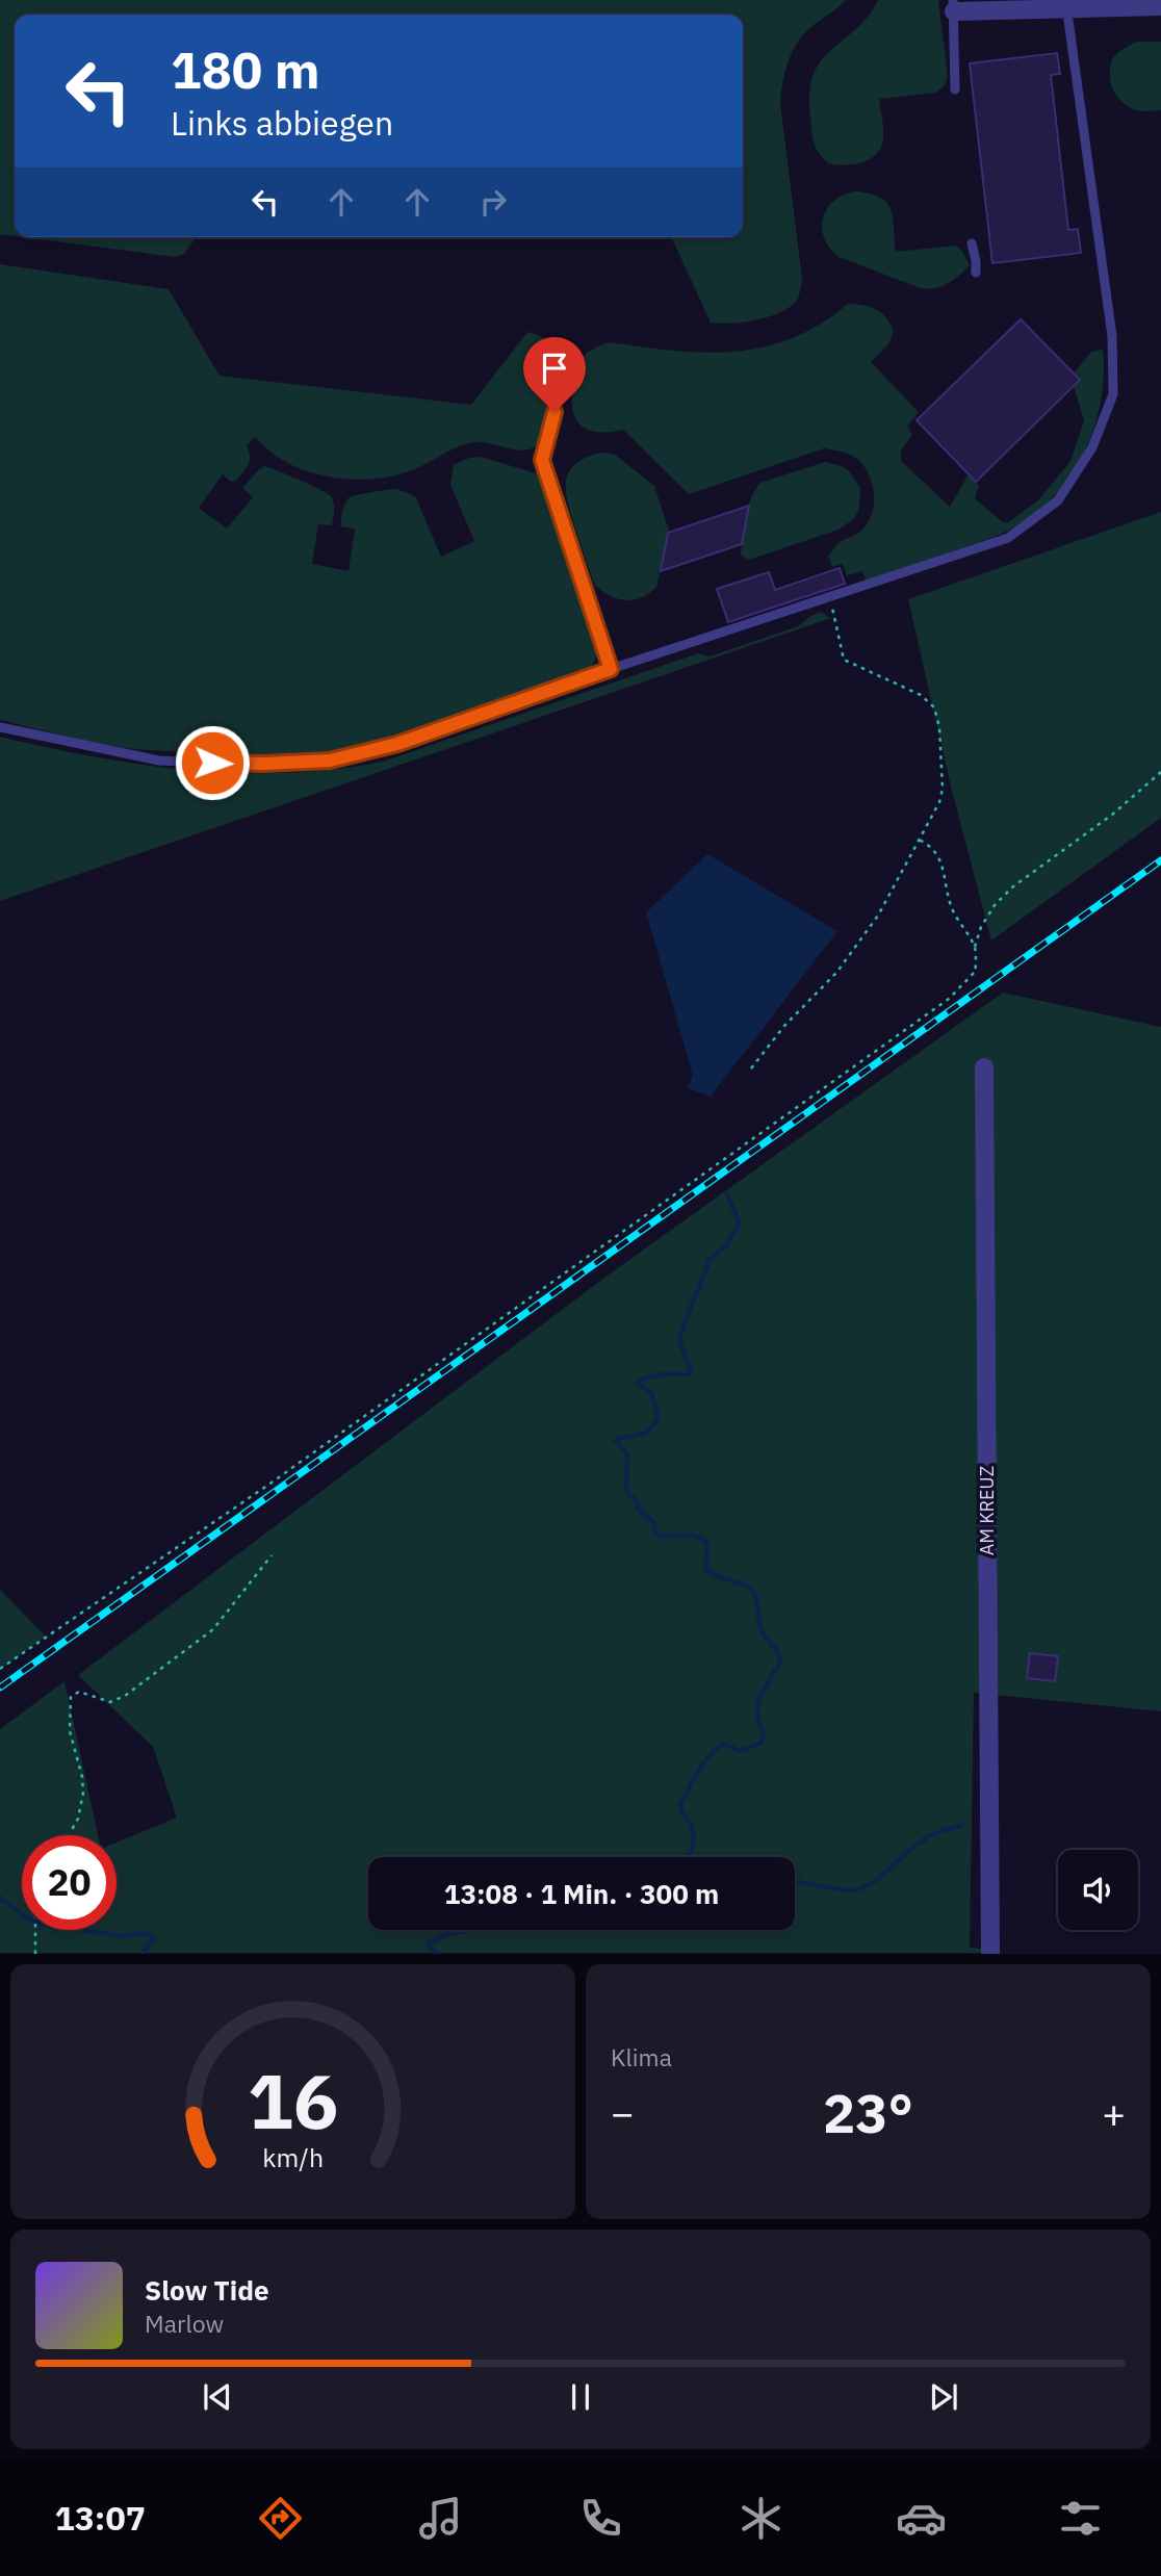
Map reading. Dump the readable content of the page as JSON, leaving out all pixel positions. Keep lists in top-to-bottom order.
{
  "streets": {
    "street": ["AM KREUZ"]
  },
  "page": {
    "turn": ["180 m", "Links abbiegen"],
    "limit": "20",
    "trip": "13:08 · 1 Min. · 300 m",
    "tile": "Klima",
    "heat": ["−", "23°", "+"],
    "song": ["Slow Tide", "Marlow"],
    "tabs": "13:07",
    "gauge": ["16", "km/h"]
  }
}
